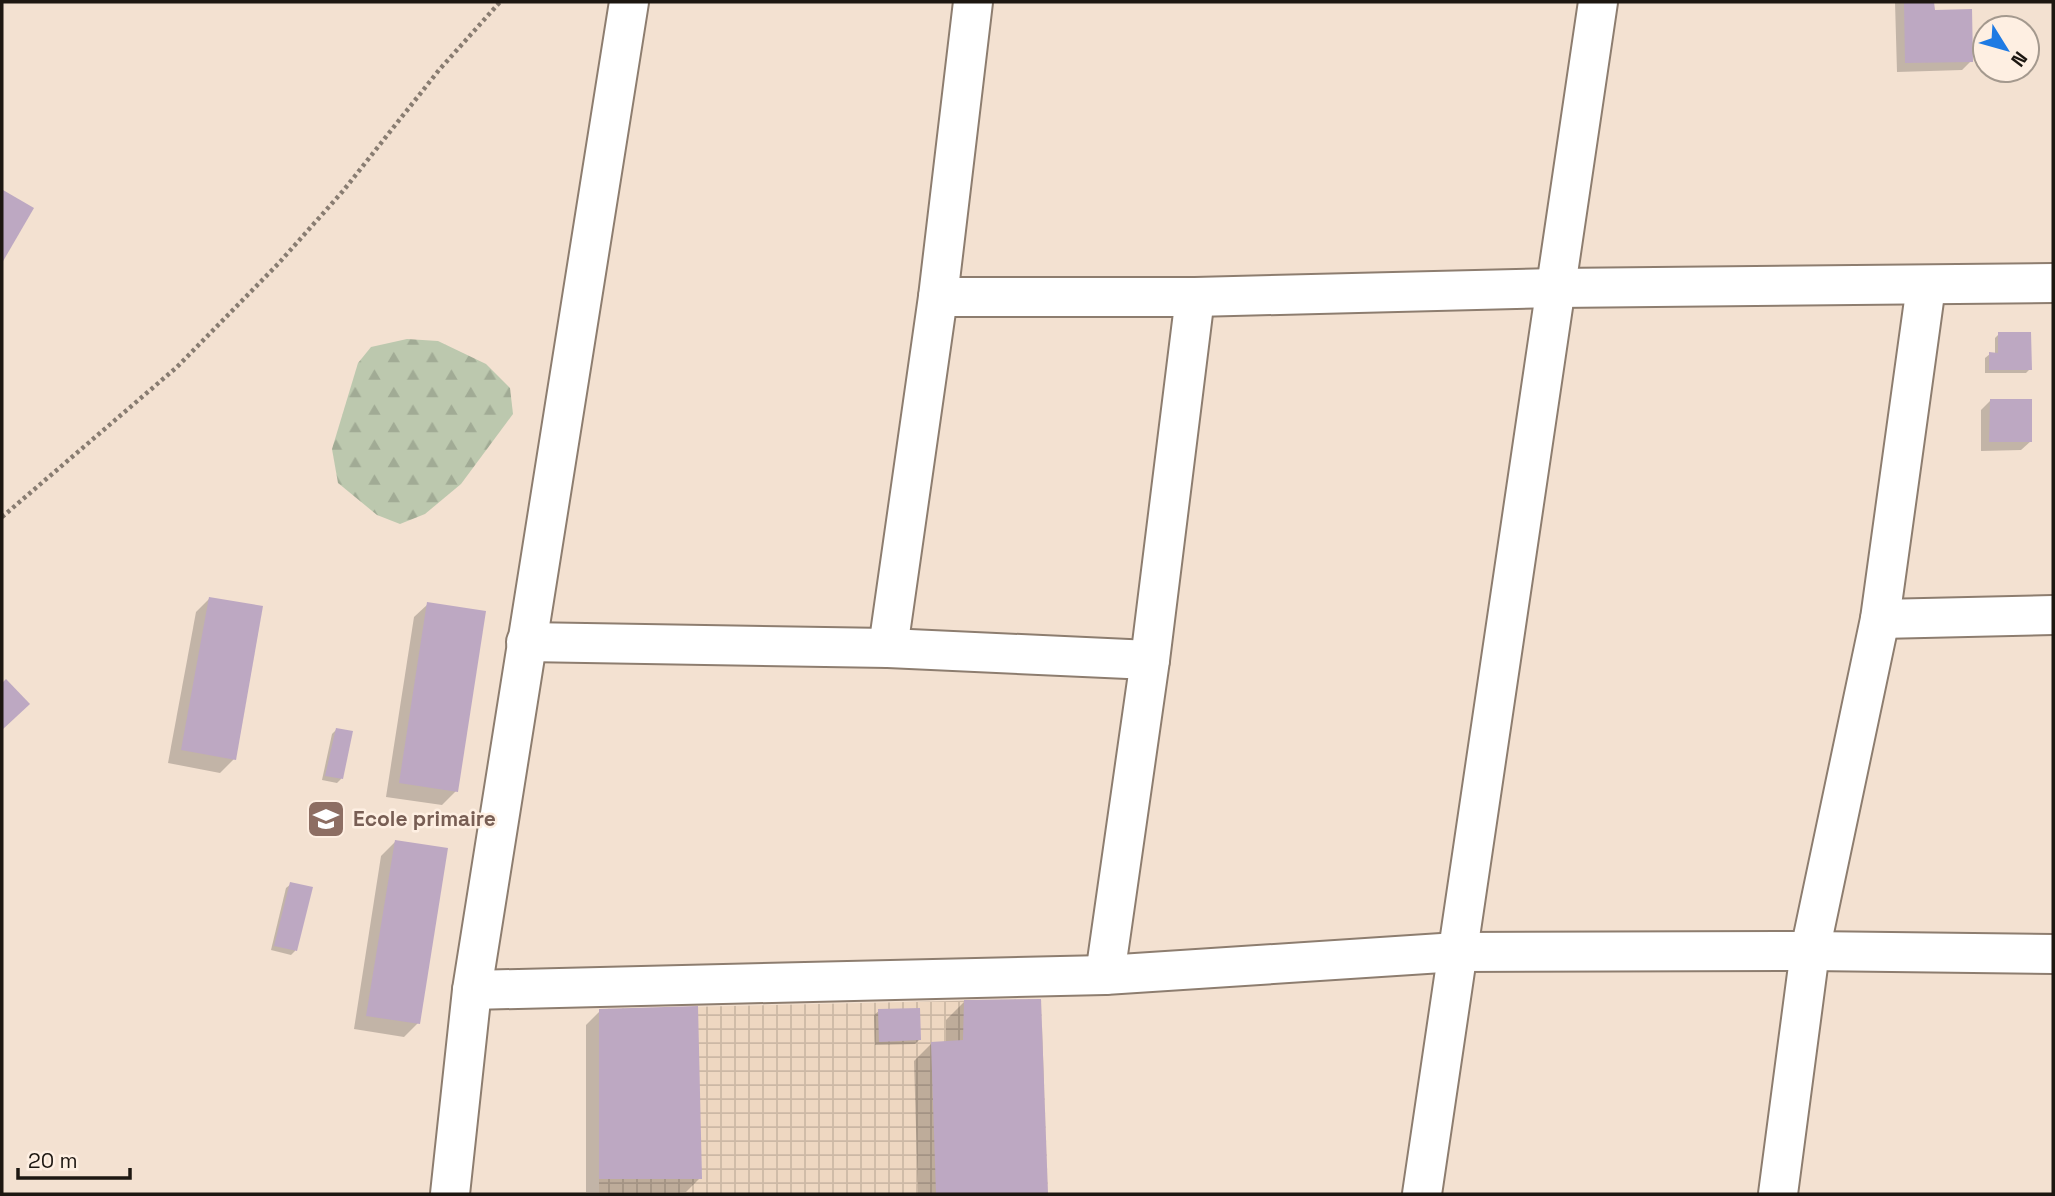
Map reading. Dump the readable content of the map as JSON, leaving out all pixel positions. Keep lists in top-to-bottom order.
{
  "places": {
    "school or university": ["Ecole primaire"]
  },
  "scale_bar": "20 m",
  "north": "bottom right"
}
